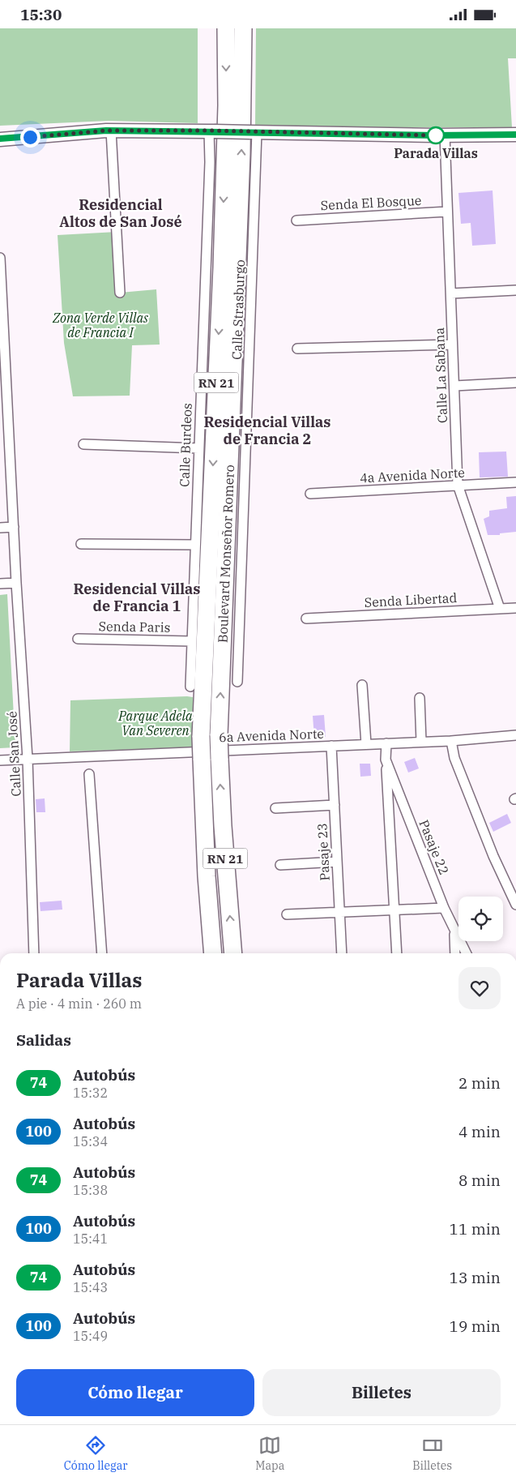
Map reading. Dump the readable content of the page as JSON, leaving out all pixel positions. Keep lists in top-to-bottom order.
{
  "streets": {
    "highway": ["RN 21", "Boulevard Monseñor Romero"],
    "street": [
      "Senda El Bosque",
      "Calle Strasburgo",
      "Calle La Sabana",
      "Calle Burdeos",
      "4a Avenida Norte",
      "Senda Libertad",
      "Senda Paris",
      "6a Avenida Norte",
      "Calle San José",
      "Pasaje 22",
      "Pasaje 23"
    ]
  },
  "crossings": [
    ["Senda El Bosque", "Calle La Sabana"],
    ["Calle La Sabana", "4a Avenida Norte"],
    ["Calle La Sabana", "Senda Libertad"],
    ["Calle Burdeos", "Senda Paris"],
    ["6a Avenida Norte", "Calle San José"],
    ["6a Avenida Norte", "Pasaje 22"],
    ["6a Avenida Norte", "Pasaje 23"]
  ],
  "districts": ["Residencial Altos de San José", "Residencial Villas de Francia 2", "Residencial Villas de Francia 1"],
  "parks": ["Zona Verde Villas de Francia I", "Parque Adela Van Severen"],
  "places": ["Parada Villas"],
  "lines": ["bus line 74"],
  "page": {
    "status": "15:30",
    "heading": [
      ["Parada Villas", "A pie · 4 min · 260 m"],
      "Salidas"
    ],
    "list": [
      {
        "mark": "74",
        "name": "Autobús",
        "note": "15:32",
        "value": "2 min"
      },
      {
        "mark": "100",
        "name": "Autobús",
        "note": "15:34",
        "value": "4 min"
      },
      {
        "mark": "74",
        "name": "Autobús",
        "note": "15:38",
        "value": "8 min"
      },
      {
        "mark": "100",
        "name": "Autobús",
        "note": "15:41",
        "value": "11 min"
      },
      {
        "mark": "74",
        "name": "Autobús",
        "note": "15:43",
        "value": "13 min"
      },
      {
        "mark": "100",
        "name": "Autobús",
        "note": "15:49",
        "value": "19 min"
      }
    ],
    "buttons": ["Cómo llegar", "Billetes"],
    "tabs": ["Cómo llegar", "Mapa", "Billetes"]
  }
}
